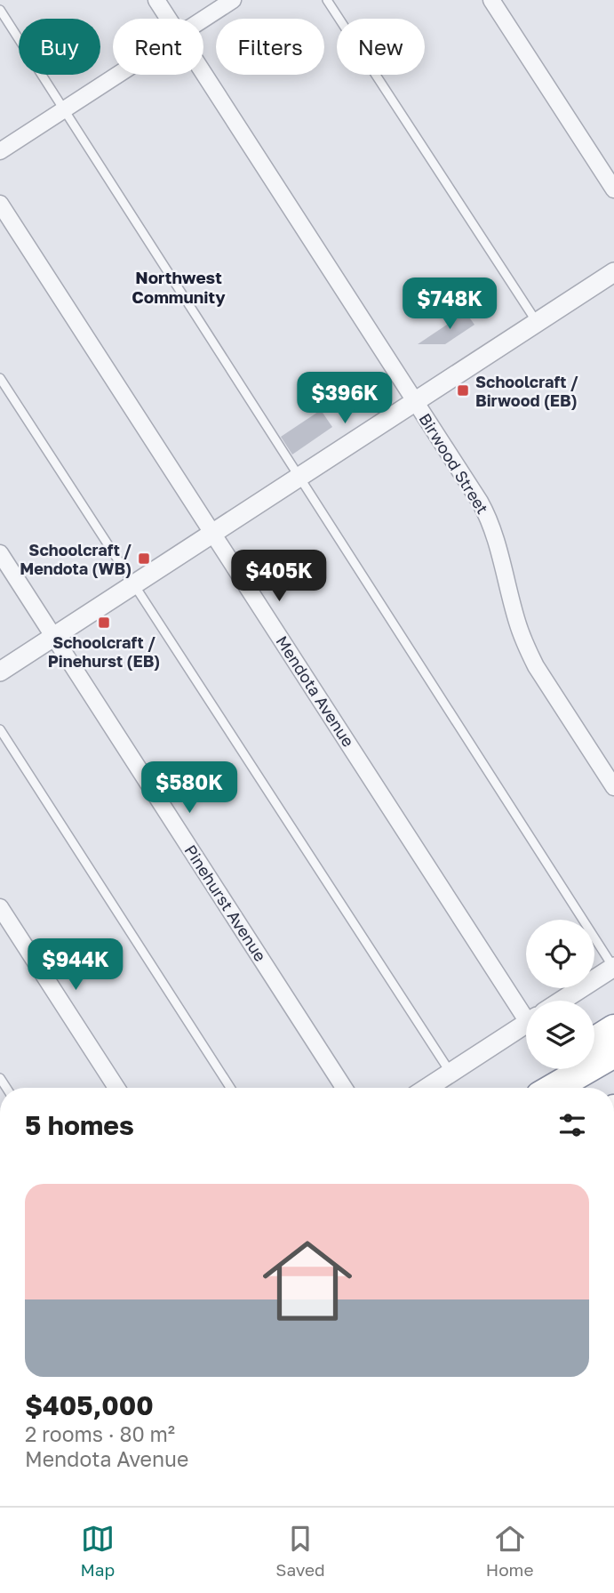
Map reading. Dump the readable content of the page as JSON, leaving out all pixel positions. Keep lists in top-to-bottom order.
{
  "streets": {
    "street": ["Birwood Street", "Mendota Avenue", "Pinehurst Avenue"]
  },
  "districts": ["Northwest Community"],
  "places": {
    "transit": ["Schoolcraft / Birwood (EB)", "Schoolcraft / Mendota (WB)", "Schoolcraft / Pinehurst (EB)"]
  },
  "page": {
    "chip": [
      "Buy",
      "Rent",
      "Filters",
      "New"
    ],
    "price": [
      "$748K",
      "$396K",
      "$405K",
      "$580K",
      "$944K"
    ],
    "heading": "5 homes",
    "list": [
      {
        "name": "$405,000",
        "note": "2 rooms · 80 m² · Mendota Avenue"
      }
    ],
    "tabs": ["Map", "Saved", "Home"]
  }
}
